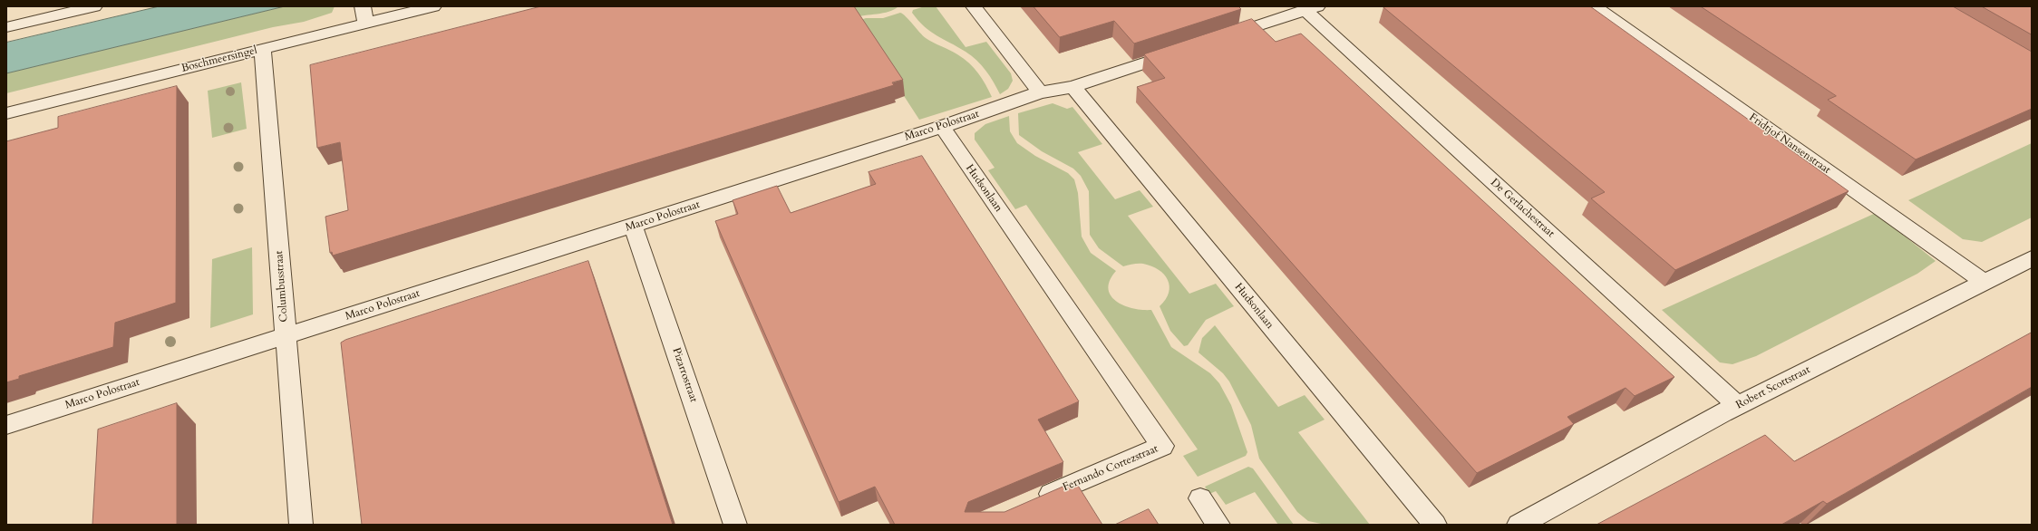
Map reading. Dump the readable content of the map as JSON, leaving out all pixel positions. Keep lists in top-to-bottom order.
{
  "streets": {
    "street": [
      "Boschmeersingel",
      "Marco Polostraat",
      "Fridtjof Nansenstraat",
      "Hudsonlaan",
      "De Gerlachestraat",
      "Columbusstraat",
      "Pizarrostraat",
      "Robert Scottstraat",
      "Fernando Cortezstraat"
    ]
  },
  "crossings": [
    ["Boschmeersingel", "Columbusstraat"],
    ["Marco Polostraat", "Hudsonlaan"],
    ["Marco Polostraat", "Columbusstraat"],
    ["Marco Polostraat", "Pizarrostraat"],
    ["Fridtjof Nansenstraat", "Robert Scottstraat"],
    ["Hudsonlaan", "Fernando Cortezstraat"],
    ["De Gerlachestraat", "Robert Scottstraat"]
  ]
}
